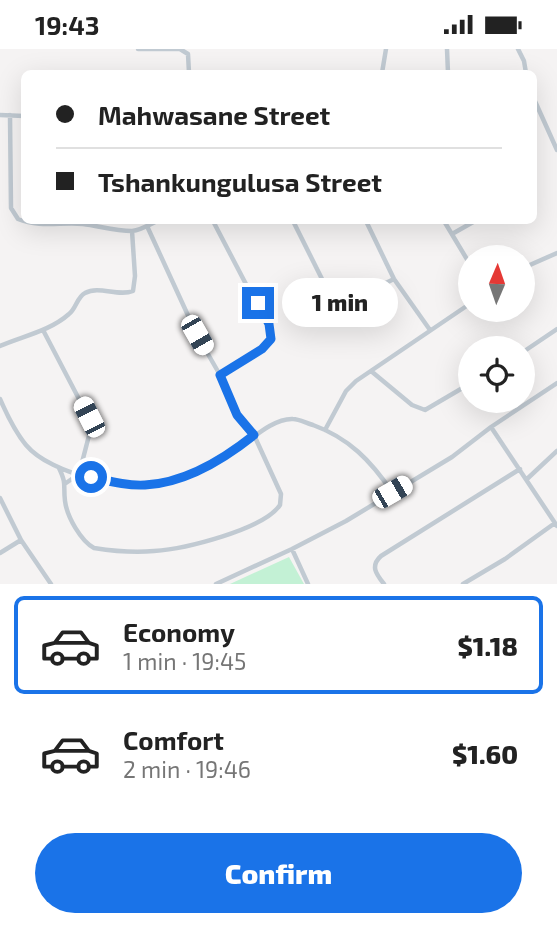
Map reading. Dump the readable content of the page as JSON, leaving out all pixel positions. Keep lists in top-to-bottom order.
{
  "north": "top",
  "page": {
    "status": "19:43",
    "banner": ["Mahwasane Street", "Tshankungulusa Street"],
    "bubble": "1 min",
    "list": [
      {
        "name": "Economy",
        "note": "1 min · 19:45",
        "value": "$1.18"
      },
      {
        "name": "Comfort",
        "note": "2 min · 19:46",
        "value": "$1.60"
      }
    ],
    "buttons": "Confirm"
  }
}
